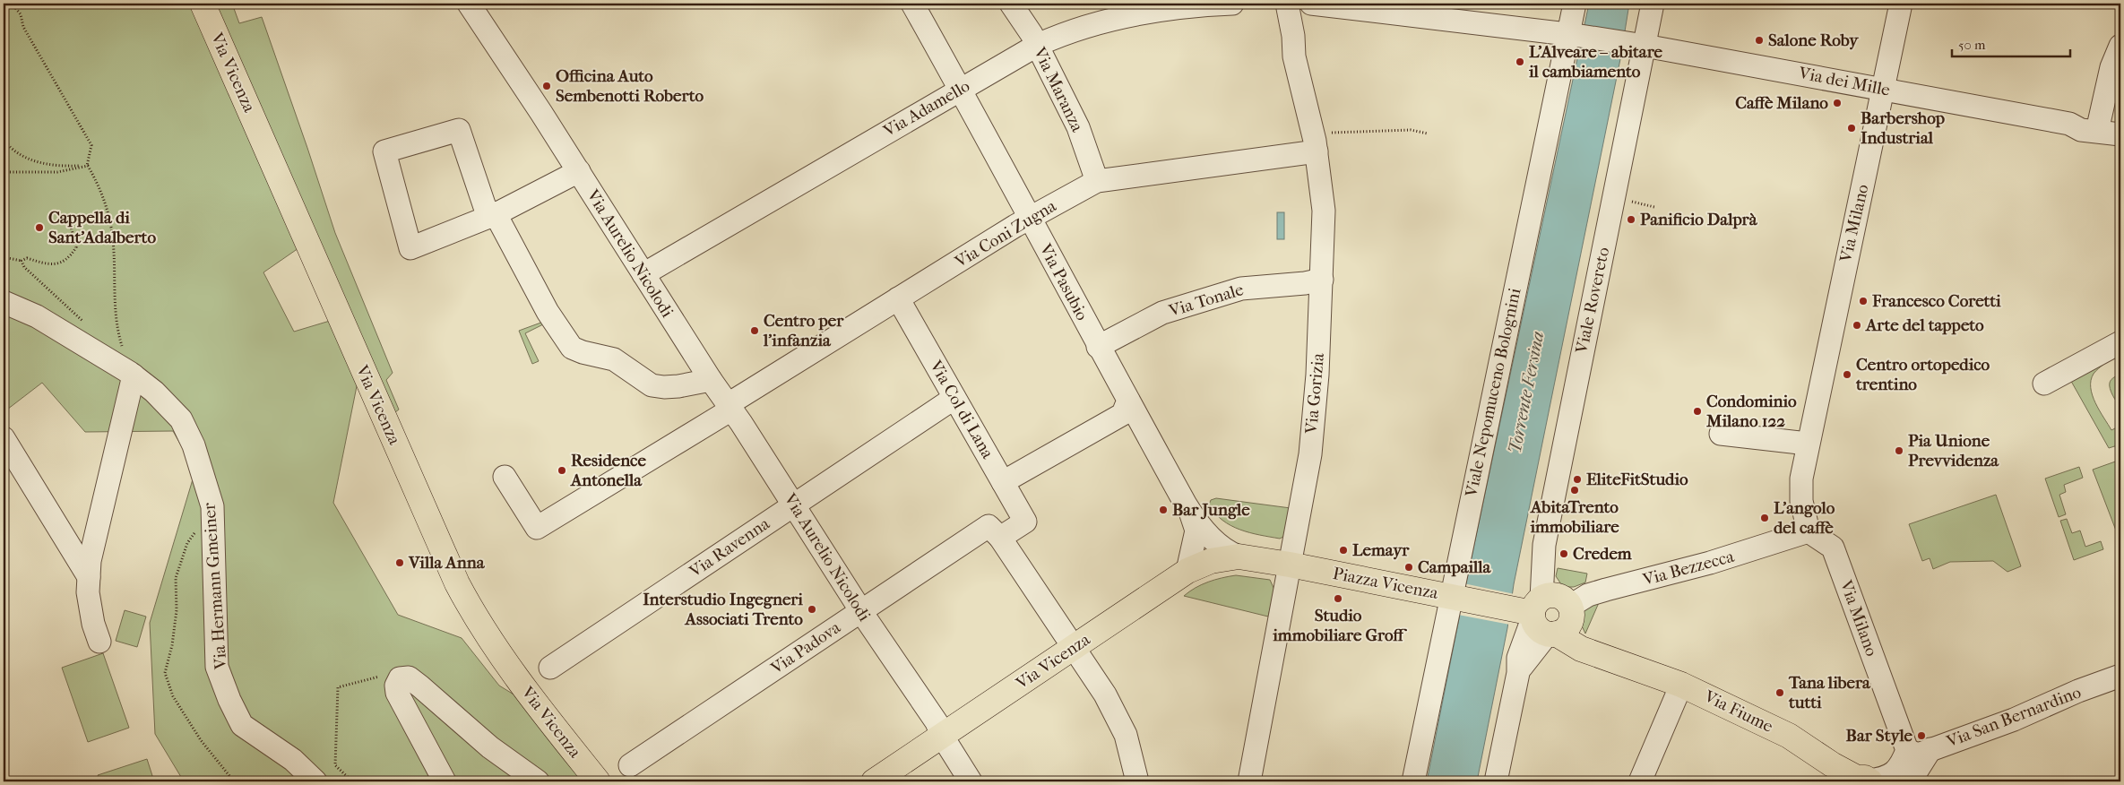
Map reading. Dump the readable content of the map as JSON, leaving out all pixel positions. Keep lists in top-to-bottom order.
{
  "streets": {
    "main road": ["Via Vicenza", "Piazza Vicenza", "Via Fiume"],
    "street": [
      "Via dei Mille",
      "Via Maranza",
      "Via Adamello",
      "Via Milano",
      "Via Coni Zugna",
      "Via Aurelio Nicolodi",
      "Via Pasubio",
      "Via Tonale",
      "Viale Rovereto",
      "Viale Nepomuceno Bolognini",
      "Via Gorizia",
      "Via Col di Lana",
      "Via Ravenna",
      "Via Bezzecca",
      "Via Hermann Gmeiner",
      "Via Padova",
      "Via San Bernardino"
    ]
  },
  "crossings": [
    ["Via Vicenza", "Via Aurelio Nicolodi"],
    ["Via Vicenza", "Via Pasubio"],
    ["Via Vicenza", "Piazza Vicenza"],
    ["Via dei Mille", "Via Milano"],
    ["Via dei Mille", "Viale Rovereto"],
    ["Via dei Mille", "Viale Nepomuceno Bolognini"],
    ["Via Maranza", "Via Adamello"],
    ["Via Maranza", "Via Coni Zugna"],
    ["Via Adamello", "Via Aurelio Nicolodi"],
    ["Via Adamello", "Via Pasubio"],
    ["Via Milano", "Via Bezzecca"],
    ["Via Milano", "Via San Bernardino"],
    ["Via Coni Zugna", "Via Aurelio Nicolodi"],
    ["Via Coni Zugna", "Via Pasubio"],
    ["Via Coni Zugna", "Via Gorizia"],
    ["Via Coni Zugna", "Via Col di Lana"],
    ["Via Aurelio Nicolodi", "Via Ravenna"],
    ["Via Aurelio Nicolodi", "Via Padova"],
    ["Via Pasubio", "Via Tonale"],
    ["Via Pasubio", "Piazza Vicenza"],
    ["Via Tonale", "Via Gorizia"],
    ["Viale Rovereto", "Via Bezzecca"],
    ["Viale Rovereto", "Piazza Vicenza"],
    ["Viale Rovereto", "Via Fiume"],
    ["Viale Nepomuceno Bolognini", "Piazza Vicenza"],
    ["Via Gorizia", "Piazza Vicenza"],
    ["Via Col di Lana", "Via Ravenna"],
    ["Via Col di Lana", "Via Padova"],
    ["Via Bezzecca", "Piazza Vicenza"],
    ["Via Bezzecca", "Via Fiume"],
    ["Piazza Vicenza", "Via Fiume"]
  ],
  "water": ["Torrente Fersina"],
  "places": [
    "Salone Roby",
    "L’Alveare – abitare il cambiamento",
    "Officina Auto Sembenotti Roberto",
    "Caffè Milano",
    "Barbershop Industrial",
    "Panificio Dalprà",
    "Cappella di Sant'Adalberto",
    "Francesco Coretti",
    "Arte del tappeto",
    "Centro per l'infanzia",
    "Centro ortopedico trentino",
    "Condominio Milano 122",
    "Pia Unione Prevvidenza",
    "Residence Antonella",
    "EliteFitStudio",
    "AbitaTrento immobiliare",
    "Bar Jungle",
    "L'angolo del caffè",
    "Lemayr",
    "Credem",
    "Villa Anna",
    "Campailla",
    "Studio immobiliare Groff",
    "Interstudio Ingegneri Associati Trento",
    "Tana libera tutti",
    "Bar Style"
  ],
  "scale_bar": "50 m"
}
